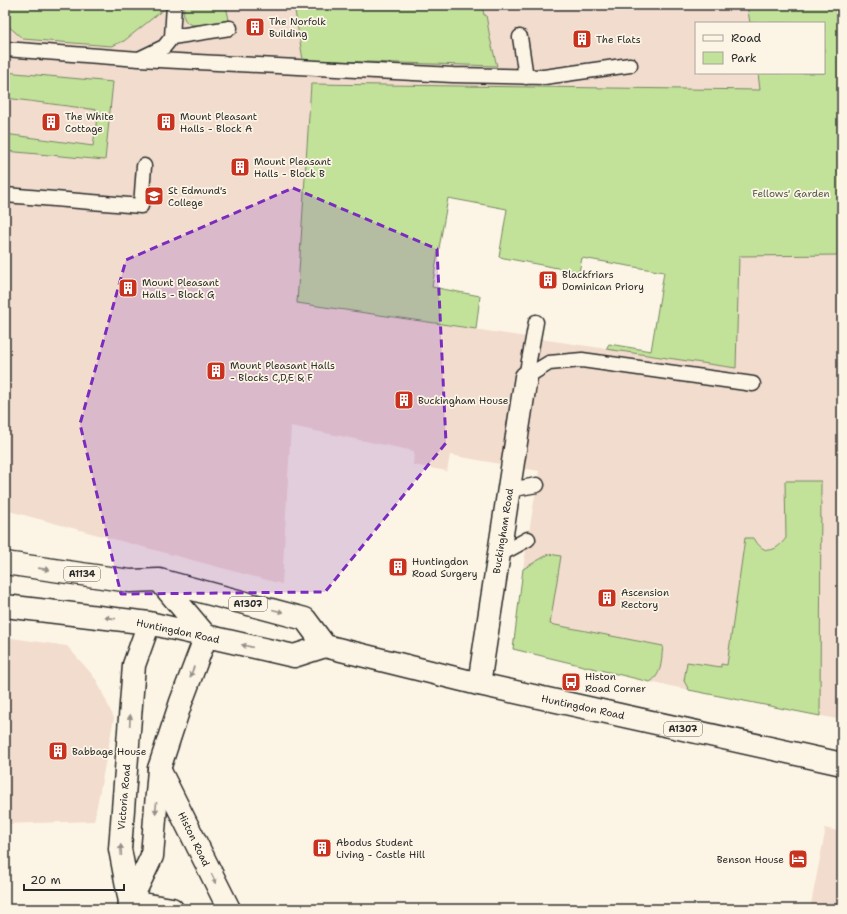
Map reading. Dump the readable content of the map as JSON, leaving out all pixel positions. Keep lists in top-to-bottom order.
{
  "streets": {
    "main road": [
      "Buckingham Road",
      "A1134",
      "A1307",
      "Huntingdon Road",
      "Victoria Road",
      "Histon Road"
    ]
  },
  "crossings": [
    ["Buckingham Road", "Huntingdon Road"],
    ["A1134", "A1307"],
    ["A1307", "Huntingdon Road"],
    ["Huntingdon Road", "Victoria Road"]
  ],
  "one_way": ["Histon Road"],
  "parks": ["Fellows' Garden"],
  "places": {
    "building": [
      "The Norfolk Building",
      "The Flats",
      "The White Cottage",
      "Mount Pleasant Halls - Block A",
      "Mount Pleasant Halls - Block B",
      "Blackfriars Dominican Priory",
      "Mount Pleasant Halls - Block G",
      "Mount Pleasant Halls - Blocks C,D,E & F",
      "Buckingham House",
      "Huntingdon Road Surgery",
      "Ascension Rectory",
      "Babbage House",
      "Abodus Student Living - Castle Hill"
    ],
    "school or university": ["St Edmund's College"],
    "bus stop": ["Histon Road Corner"],
    "hotel": ["Benson House"]
  },
  "legend": ["Road", "Park"],
  "scale_bar": "20 m"
}
